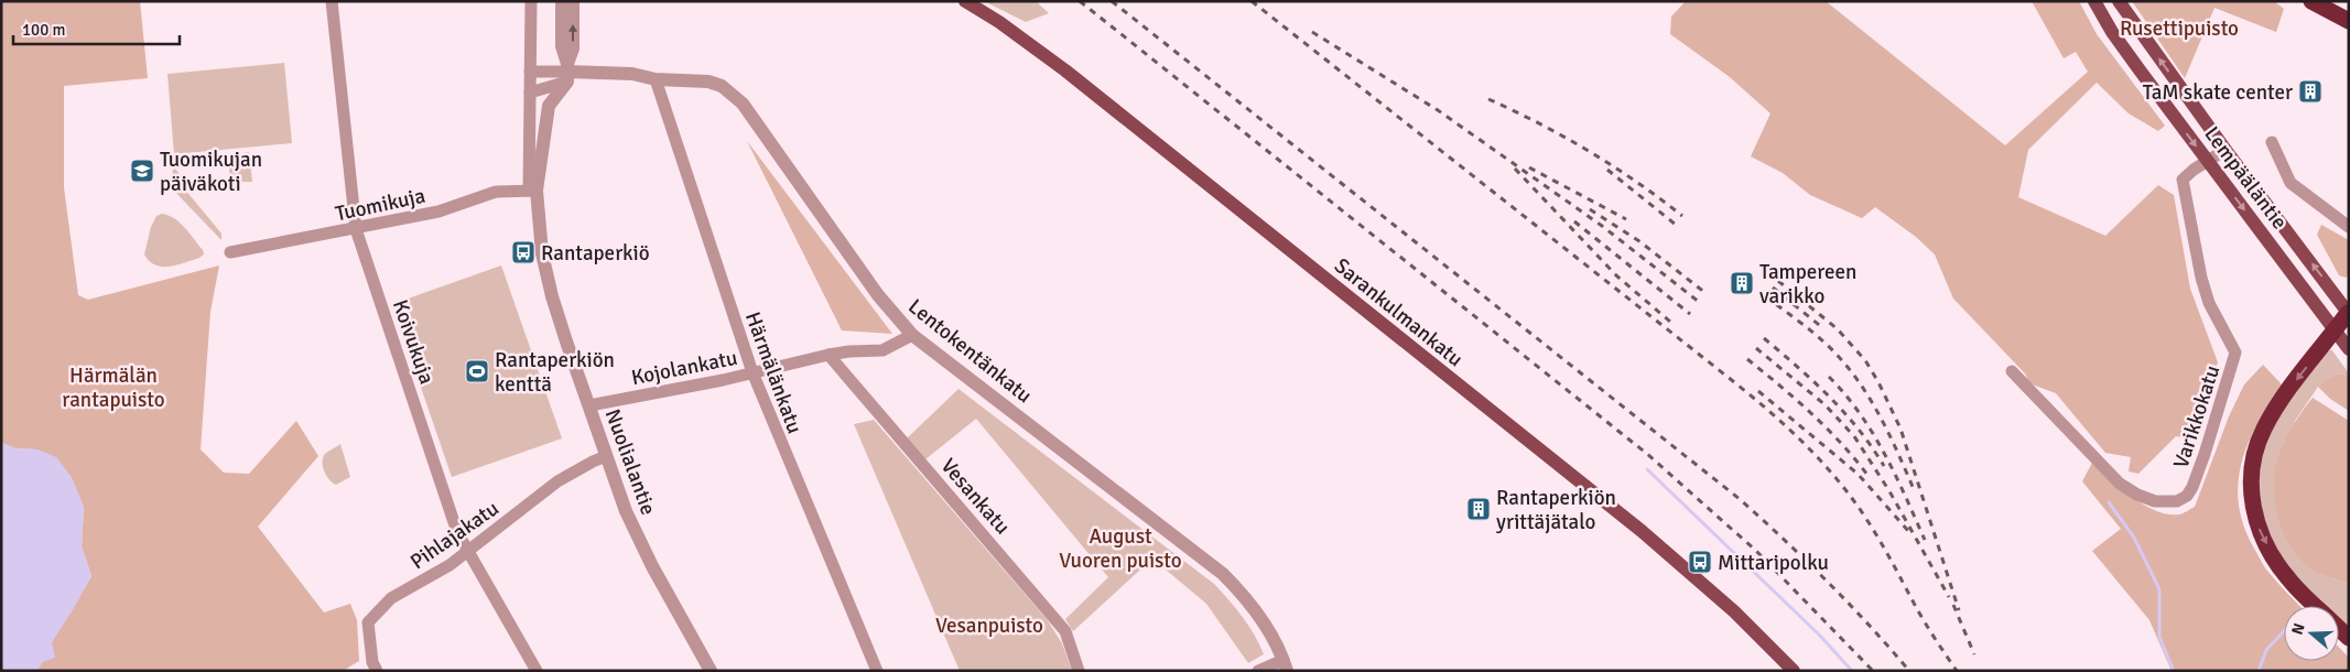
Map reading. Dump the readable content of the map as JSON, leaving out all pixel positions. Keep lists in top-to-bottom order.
{
  "streets": {
    "main road": ["Lempääläntie", "Sarankulmankatu"],
    "street": [
      "Tuomikuja",
      "Koivukuja",
      "Lentokentänkatu",
      "Kojolankatu",
      "Härmälänkatu",
      "Varikkokatu",
      "Nuolialantie",
      "Vesankatu",
      "Pihlajakatu"
    ]
  },
  "crossings": [
    ["Lempääläntie", "Varikkokatu"],
    ["Tuomikuja", "Koivukuja"],
    ["Tuomikuja", "Nuolialantie"],
    ["Koivukuja", "Pihlajakatu"],
    ["Lentokentänkatu", "Kojolankatu"],
    ["Lentokentänkatu", "Härmälänkatu"],
    ["Lentokentänkatu", "Nuolialantie"],
    ["Kojolankatu", "Härmälänkatu"],
    ["Kojolankatu", "Nuolialantie"],
    ["Kojolankatu", "Vesankatu"],
    ["Nuolialantie", "Pihlajakatu"]
  ],
  "parks": [
    "Rusettipuisto",
    "Härmälän rantapuisto",
    "August Vuoren puisto",
    "Vesanpuisto"
  ],
  "places": {
    "building": ["TaM skate center", "Tampereen varikko", "Rantaperkiön yrittäjätalo"],
    "school or university": ["Tuomikujan päiväkoti"],
    "bus stop": ["Rantaperkiö", "Mittaripolku"],
    "sports": ["Rantaperkiön kenttä"]
  },
  "scale_bar": "100 m",
  "north": "left"
}
